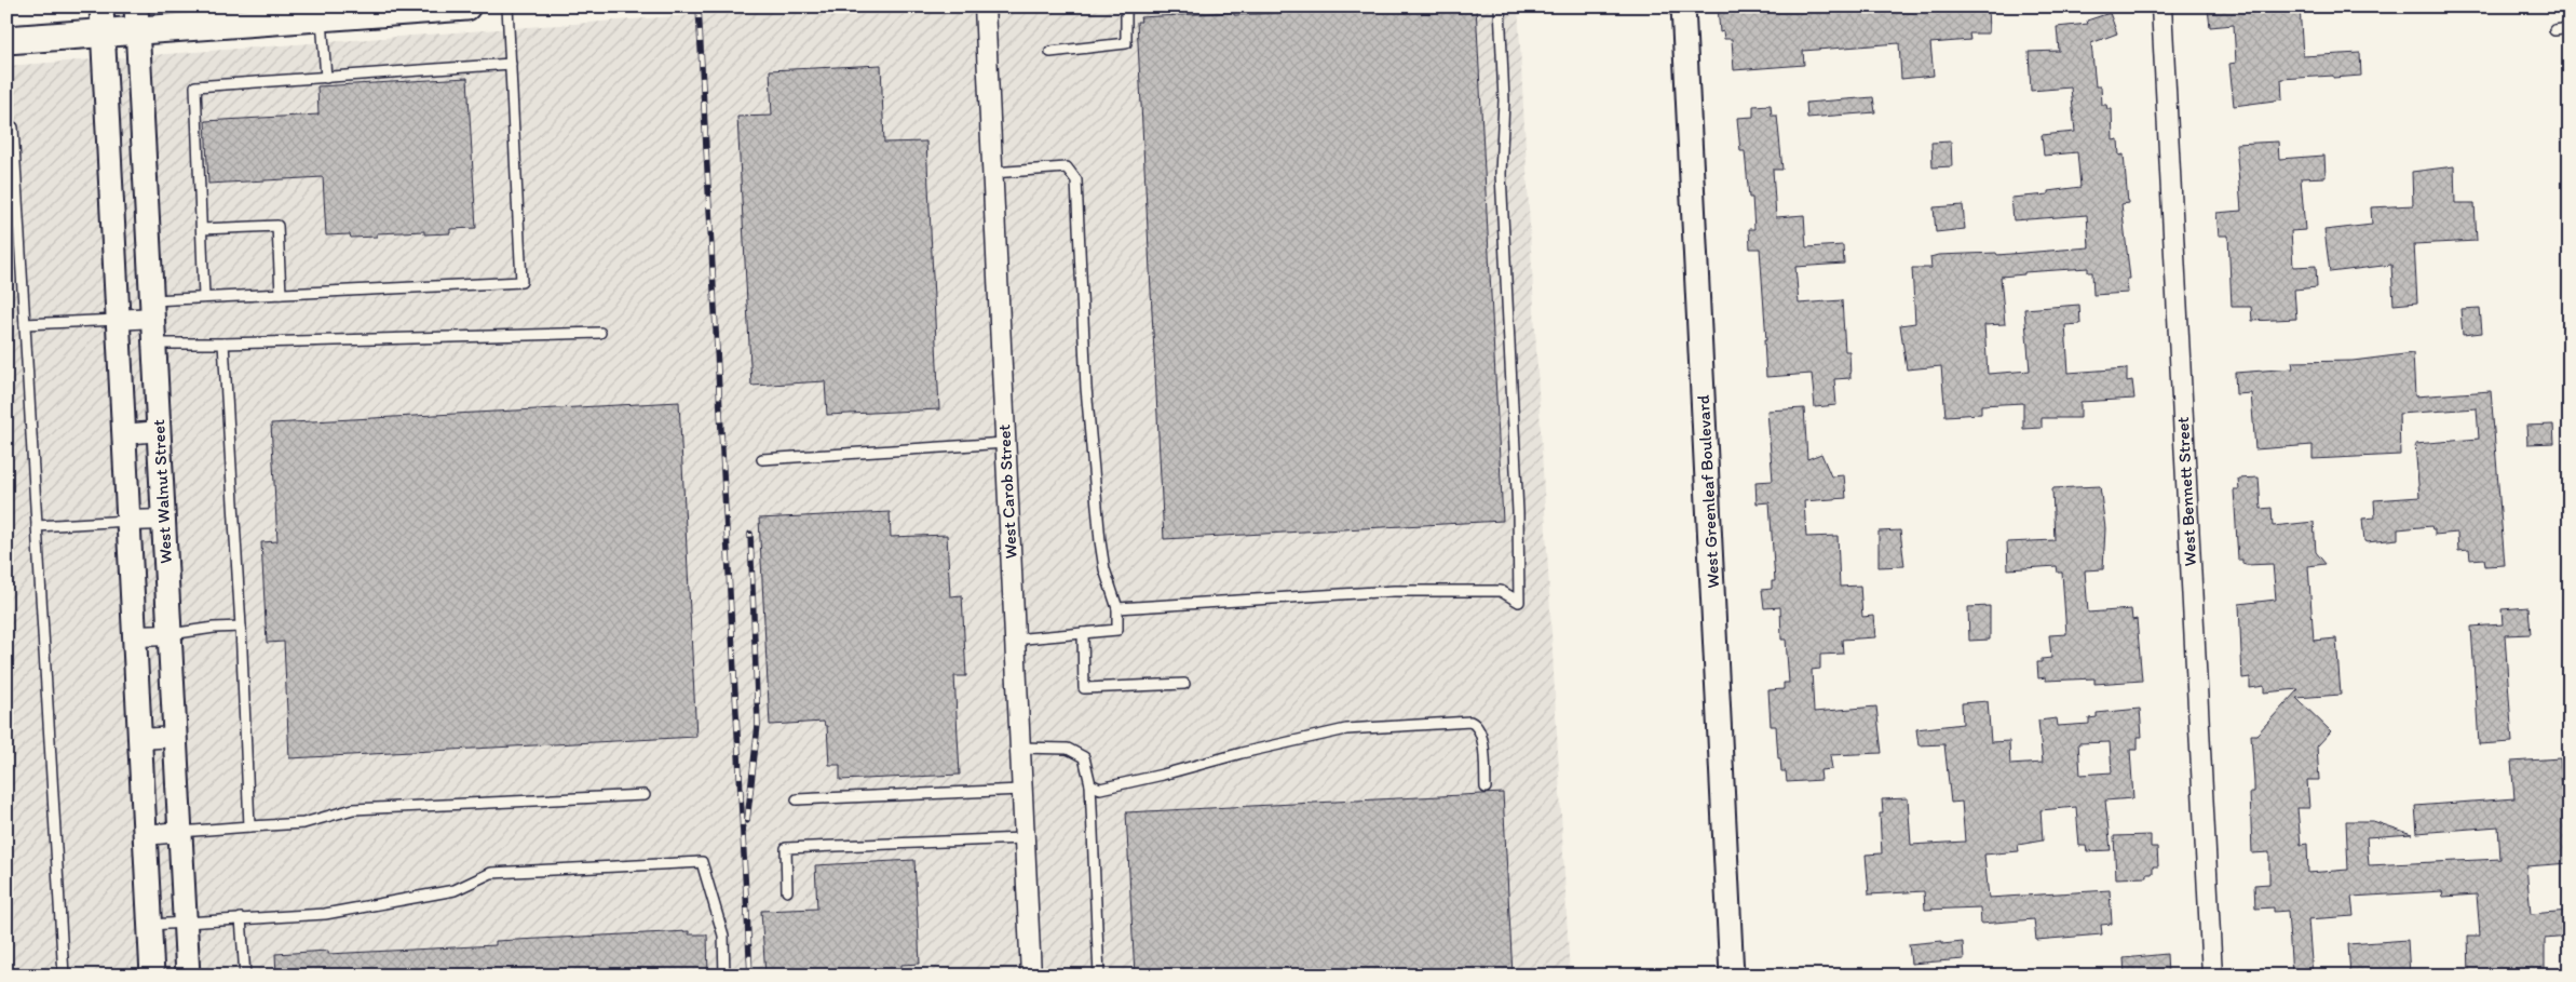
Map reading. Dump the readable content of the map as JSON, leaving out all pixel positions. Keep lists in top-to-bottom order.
{
  "streets": {
    "street": [
      "West Walnut Street",
      "West Carob Street",
      "West Greenleaf Boulevard",
      "West Bennett Street"
    ]
  }
}
